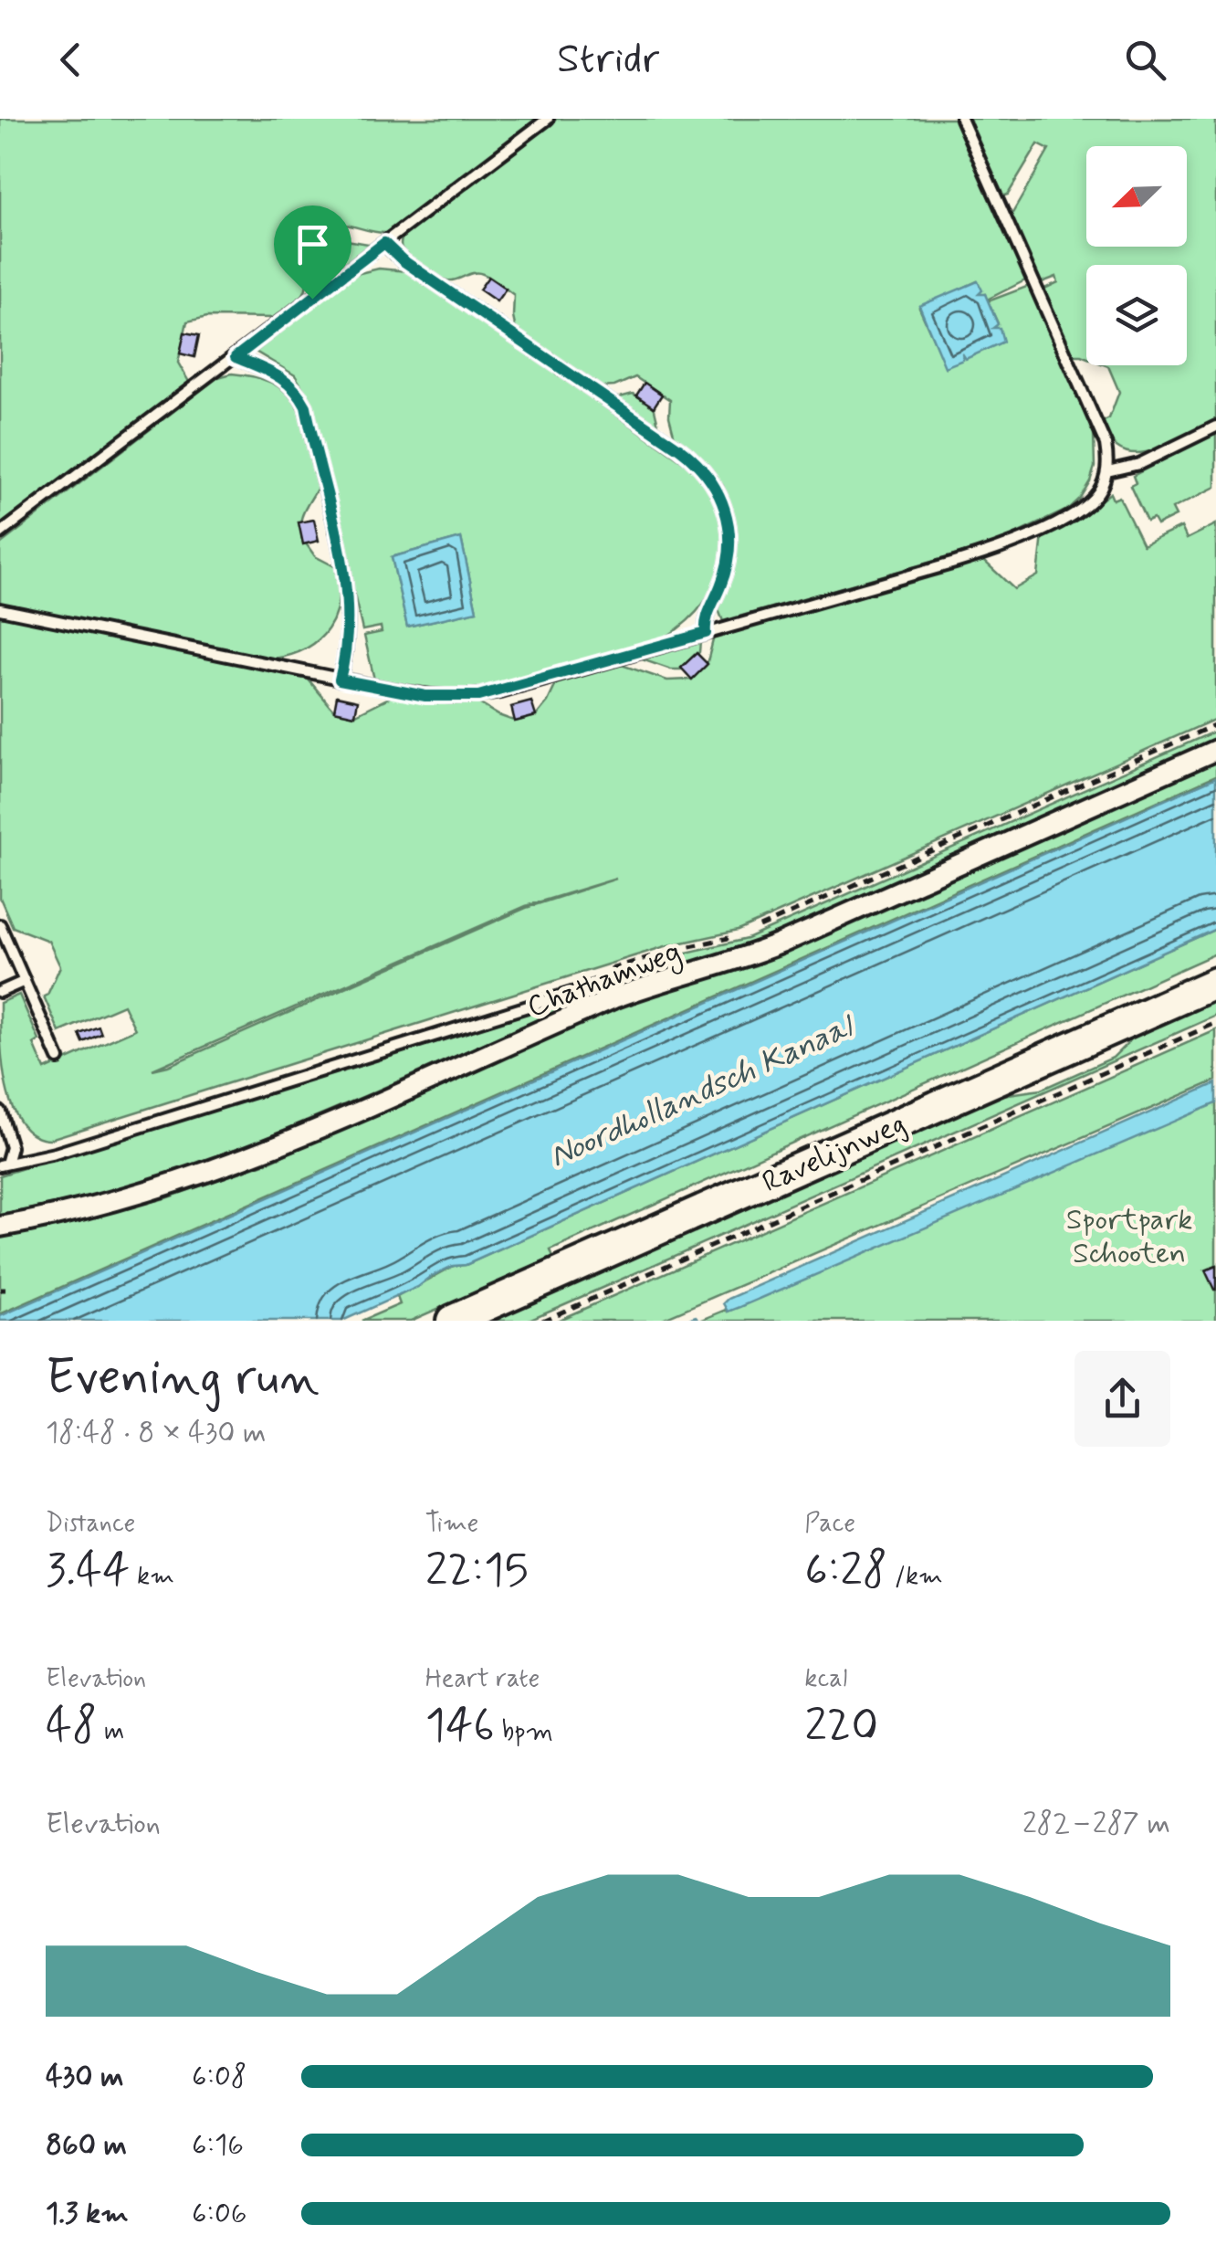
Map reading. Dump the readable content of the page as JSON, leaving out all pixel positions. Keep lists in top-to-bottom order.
{
  "streets": {
    "main road": ["Ravelijnweg"],
    "street": ["Chathamweg"]
  },
  "water": ["Noordhollandsch Kanaal"],
  "parks": ["Sportpark Schooten"],
  "north": "bottom left",
  "page": {
    "header": "Stridr",
    "heading": ["Evening run", "18:48 · 8 × 430 m"],
    "stats": [
      ["Distance", "3.44 km"],
      ["Time", "22:15"],
      ["Pace", "6:28 /km"],
      ["Elevation", "48 m"],
      ["Heart rate", "146 bpm"],
      ["kcal", "220"]
    ],
    "chart": ["Elevation", "282–287 m"],
    "list": [
      {
        "name": "430 m",
        "note": "6:08"
      },
      {
        "name": "860 m",
        "note": "6:16"
      },
      {
        "name": "1.3 km",
        "note": "6:06"
      }
    ]
  }
}
